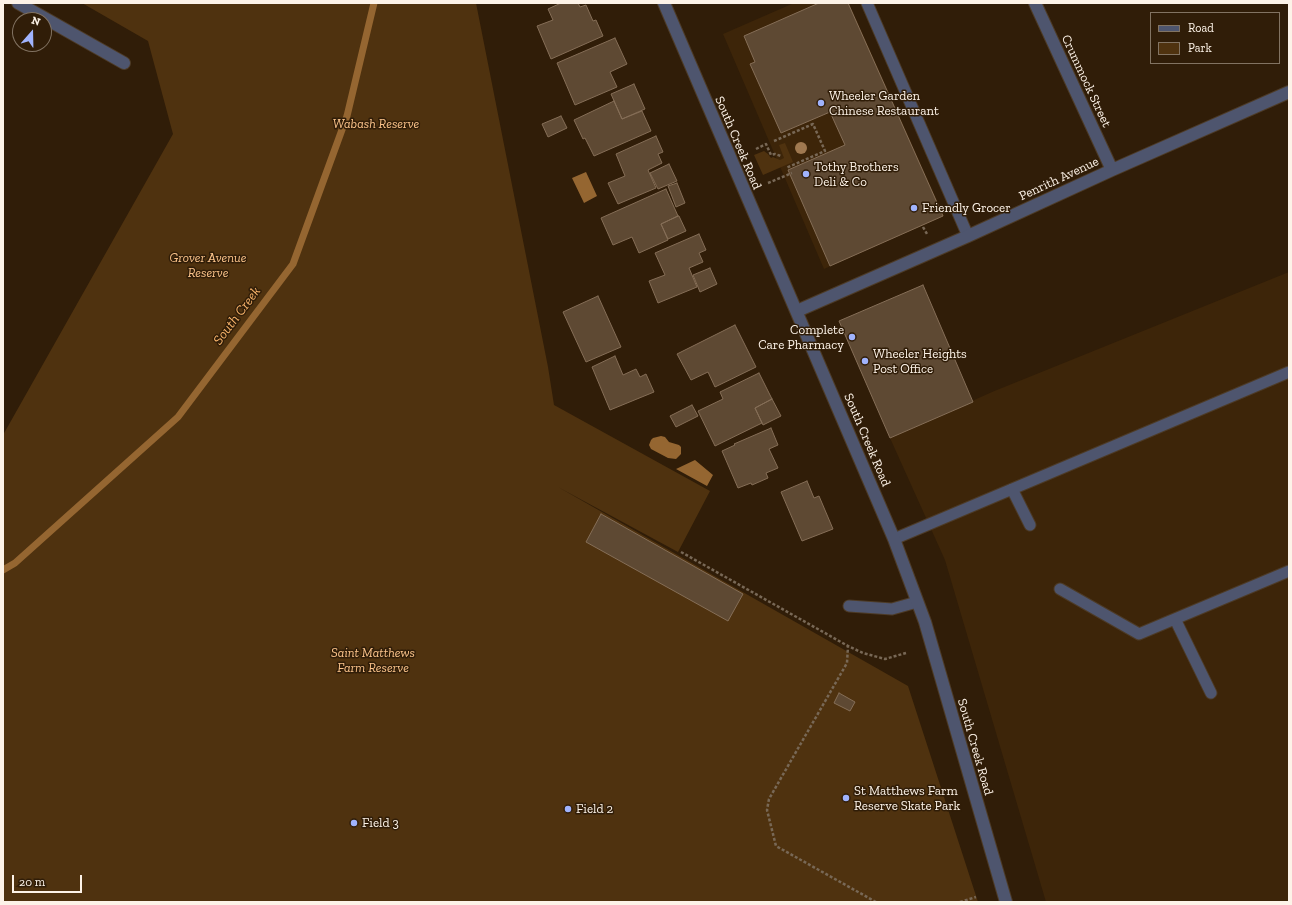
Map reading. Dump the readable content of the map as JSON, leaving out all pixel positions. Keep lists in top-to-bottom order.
{
  "streets": {
    "street": ["Crummock Street", "South Creek Road", "Penrith Avenue"]
  },
  "crossings": [
    ["Crummock Street", "Penrith Avenue"],
    ["South Creek Road", "Penrith Avenue"]
  ],
  "water": ["South Creek"],
  "parks": ["Wabash Reserve", "Grover Avenue Reserve", "Saint Matthews Farm Reserve"],
  "places": [
    "Wheeler Garden Chinese Restaurant",
    "Tothy Brothers Deli & Co",
    "Friendly Grocer",
    "Complete Care Pharmacy",
    "Wheeler Heights Post Office",
    "St Matthews Farm Reserve Skate Park",
    "Field 2",
    "Field 3"
  ],
  "legend": ["Road", "Park"],
  "scale_bar": "20 m",
  "north": "top"
}
